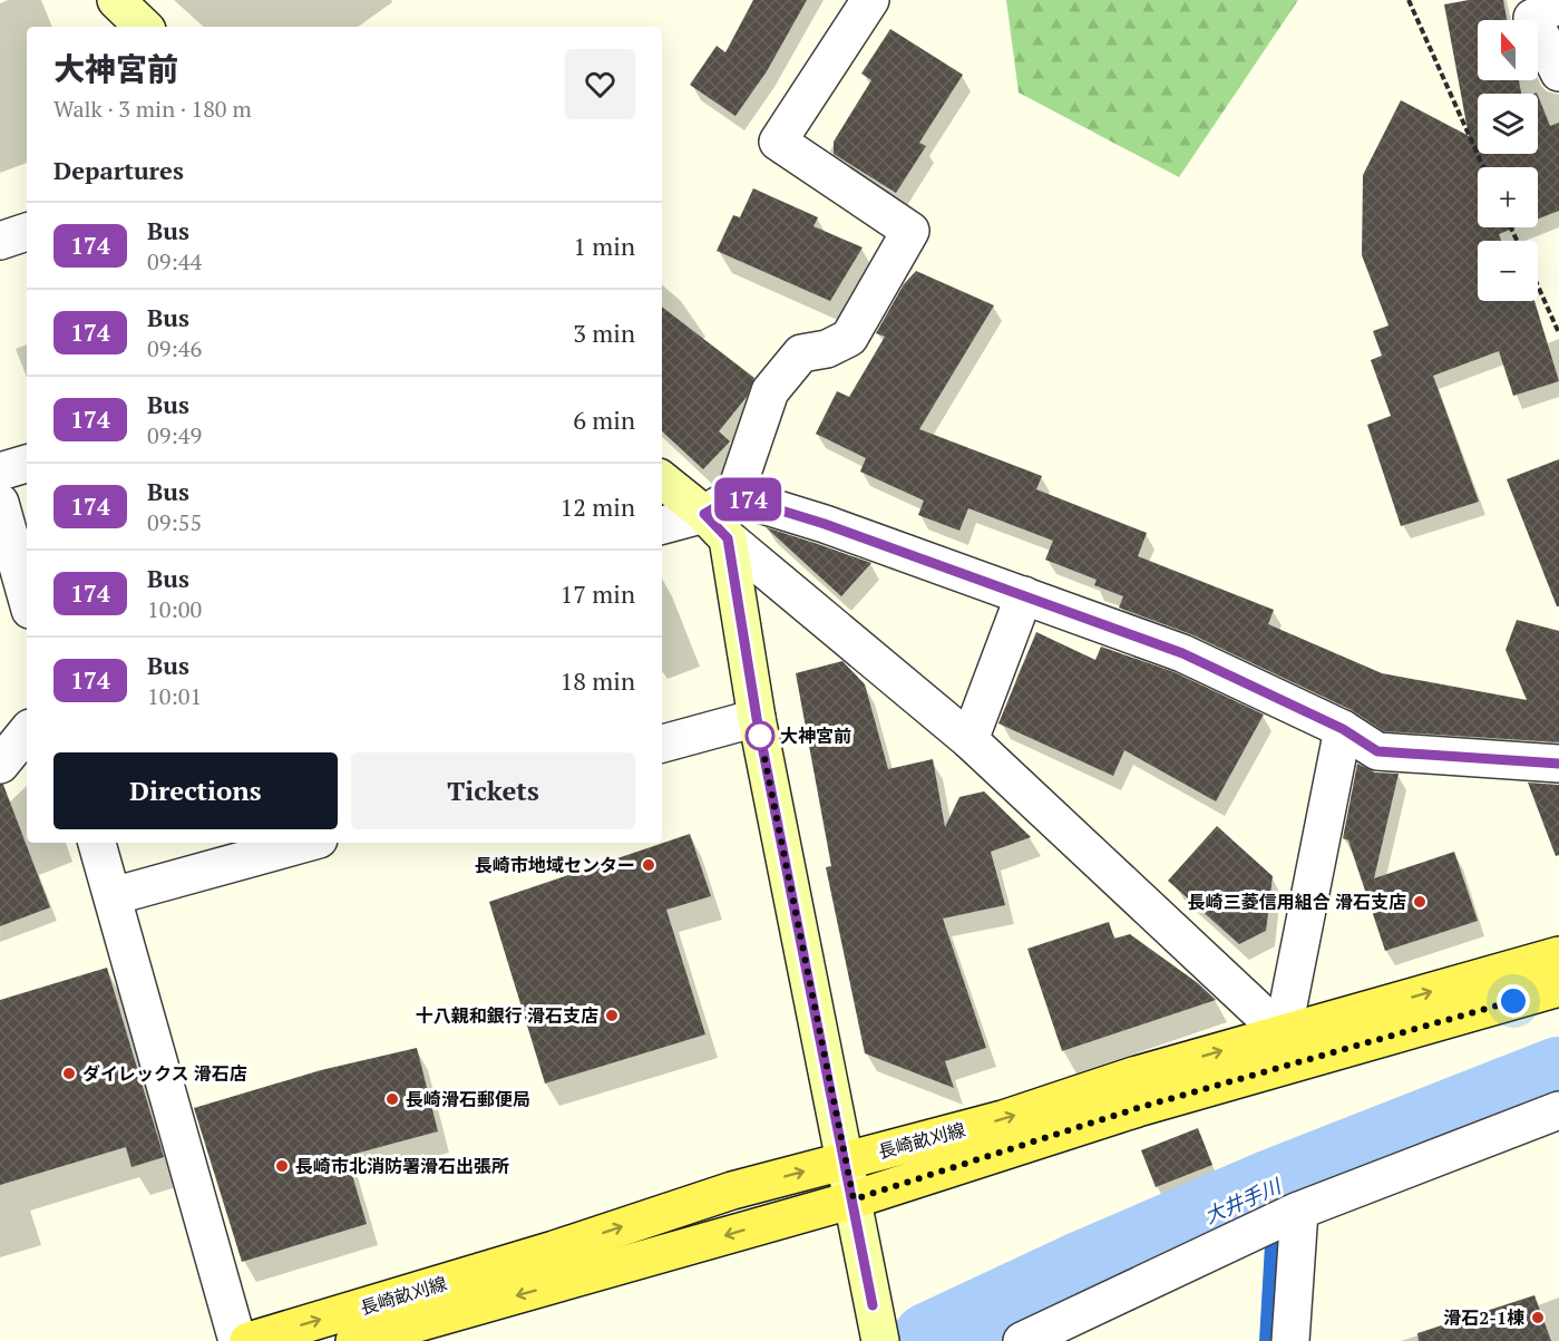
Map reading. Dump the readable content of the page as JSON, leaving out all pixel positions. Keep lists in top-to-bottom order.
{
  "streets": {
    "main road": ["長崎畝刈線"]
  },
  "water": ["大井手川"],
  "places": [
    "大神宮前",
    "長崎市地域センター",
    "長崎三菱信用組合 滑石支店",
    "十八親和銀行 滑石支店",
    "ダイレックス 滑石店",
    "長崎滑石郵便局",
    "長崎市北消防署滑石出張所",
    "滑石2-1棟"
  ],
  "lines": ["bus line 174"],
  "north": "top",
  "page": {
    "on_map": "174",
    "map_buttons": ["+", "−"],
    "heading": [
      ["大神宮前", "Walk · 3 min · 180 m"],
      "Departures"
    ],
    "list": [
      {
        "mark": "174",
        "name": "Bus",
        "note": "09:44",
        "value": "1 min"
      },
      {
        "mark": "174",
        "name": "Bus",
        "note": "09:46",
        "value": "3 min"
      },
      {
        "mark": "174",
        "name": "Bus",
        "note": "09:49",
        "value": "6 min"
      },
      {
        "mark": "174",
        "name": "Bus",
        "note": "09:55",
        "value": "12 min"
      },
      {
        "mark": "174",
        "name": "Bus",
        "note": "10:00",
        "value": "17 min"
      },
      {
        "mark": "174",
        "name": "Bus",
        "note": "10:01",
        "value": "18 min"
      }
    ],
    "buttons": ["Directions", "Tickets"]
  }
}
